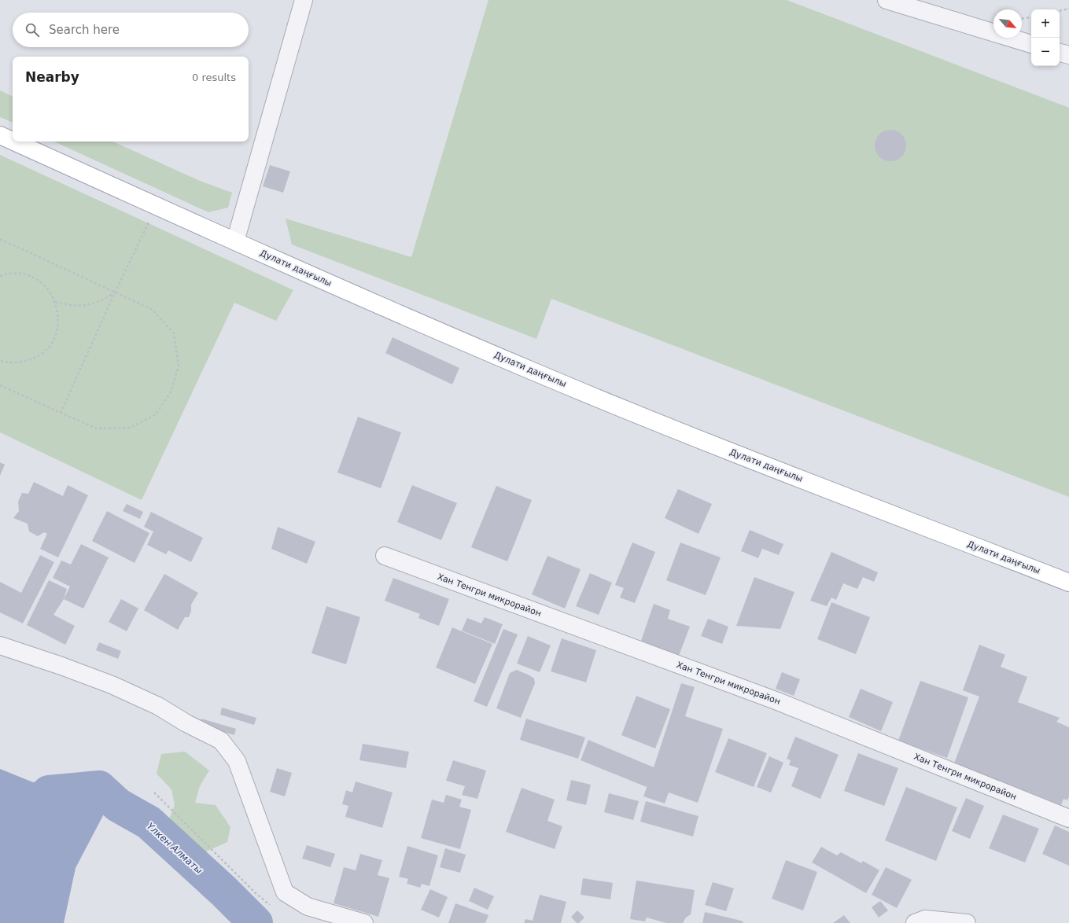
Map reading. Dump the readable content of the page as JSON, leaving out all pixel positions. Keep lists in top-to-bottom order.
{
  "streets": {
    "main road": ["Дулати даңғылы"],
    "street": ["Хан Тенгри микрорайон"]
  },
  "water": ["Үлкен Алматы"],
  "north": "bottom right",
  "page": {
    "map_buttons": ["+", "−"],
    "search": "Search here",
    "heading": ["Nearby", "0 results"]
  }
}
